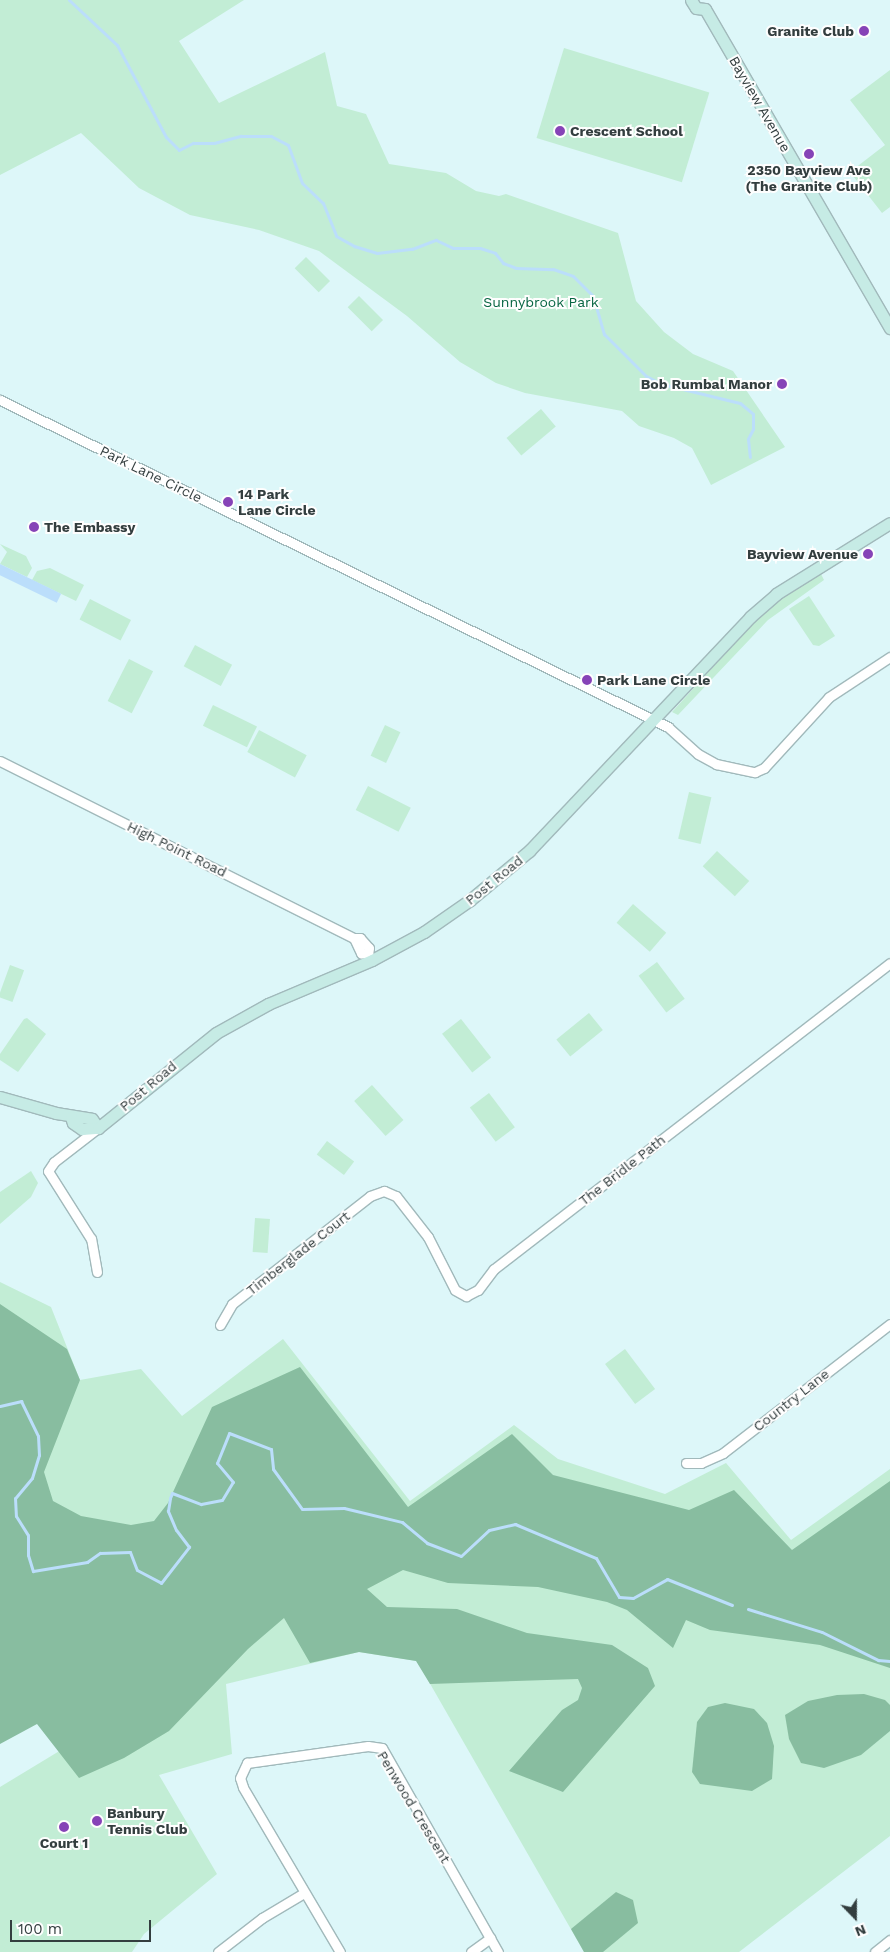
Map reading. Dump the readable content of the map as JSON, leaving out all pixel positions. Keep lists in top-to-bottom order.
{
  "streets": {
    "street": [
      "Bayview Avenue",
      "Park Lane Circle",
      "High Point Road",
      "Post Road",
      "The Bridle Path",
      "Timberglade Court",
      "Country Lane",
      "Penwood Crescent"
    ]
  },
  "crossings": [
    ["Park Lane Circle", "Post Road"],
    ["High Point Road", "Post Road"],
    ["The Bridle Path", "Timberglade Court"]
  ],
  "parks": ["Sunnybrook Park"],
  "places": [
    "Granite Club",
    "Crescent School",
    "2350 Bayview Ave (The Granite Club)",
    "Bob Rumbal Manor",
    "14 Park Lane Circle",
    "The Embassy",
    "Bayview Avenue",
    "Park Lane Circle",
    "Banbury Tennis Club",
    "Court 1"
  ],
  "scale_bar": "100 m",
  "north": "bottom"
}
